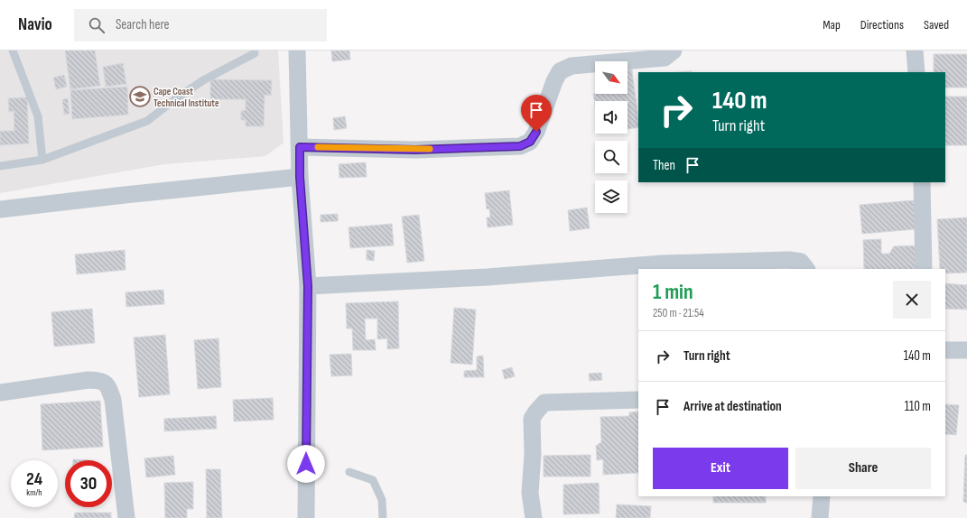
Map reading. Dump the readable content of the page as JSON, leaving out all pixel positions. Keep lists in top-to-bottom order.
{
  "places": {
    "school or university": ["Cape Coast Technical Institute"]
  },
  "north": "bottom right",
  "page": {
    "header": "Navio",
    "search": "Search here",
    "nav": ["Map", "Directions", "Saved"],
    "turn": ["140 m", "Turn right"],
    "then": "Then",
    "heading": ["1 min", "250 m · 21:54"],
    "list": [
      {
        "name": "Turn right",
        "value": "140 m"
      },
      {
        "name": "Arrive at destination",
        "value": "110 m"
      }
    ],
    "buttons": ["Exit", "Share"],
    "speed": "24 km/h",
    "limit": "30"
  }
}
